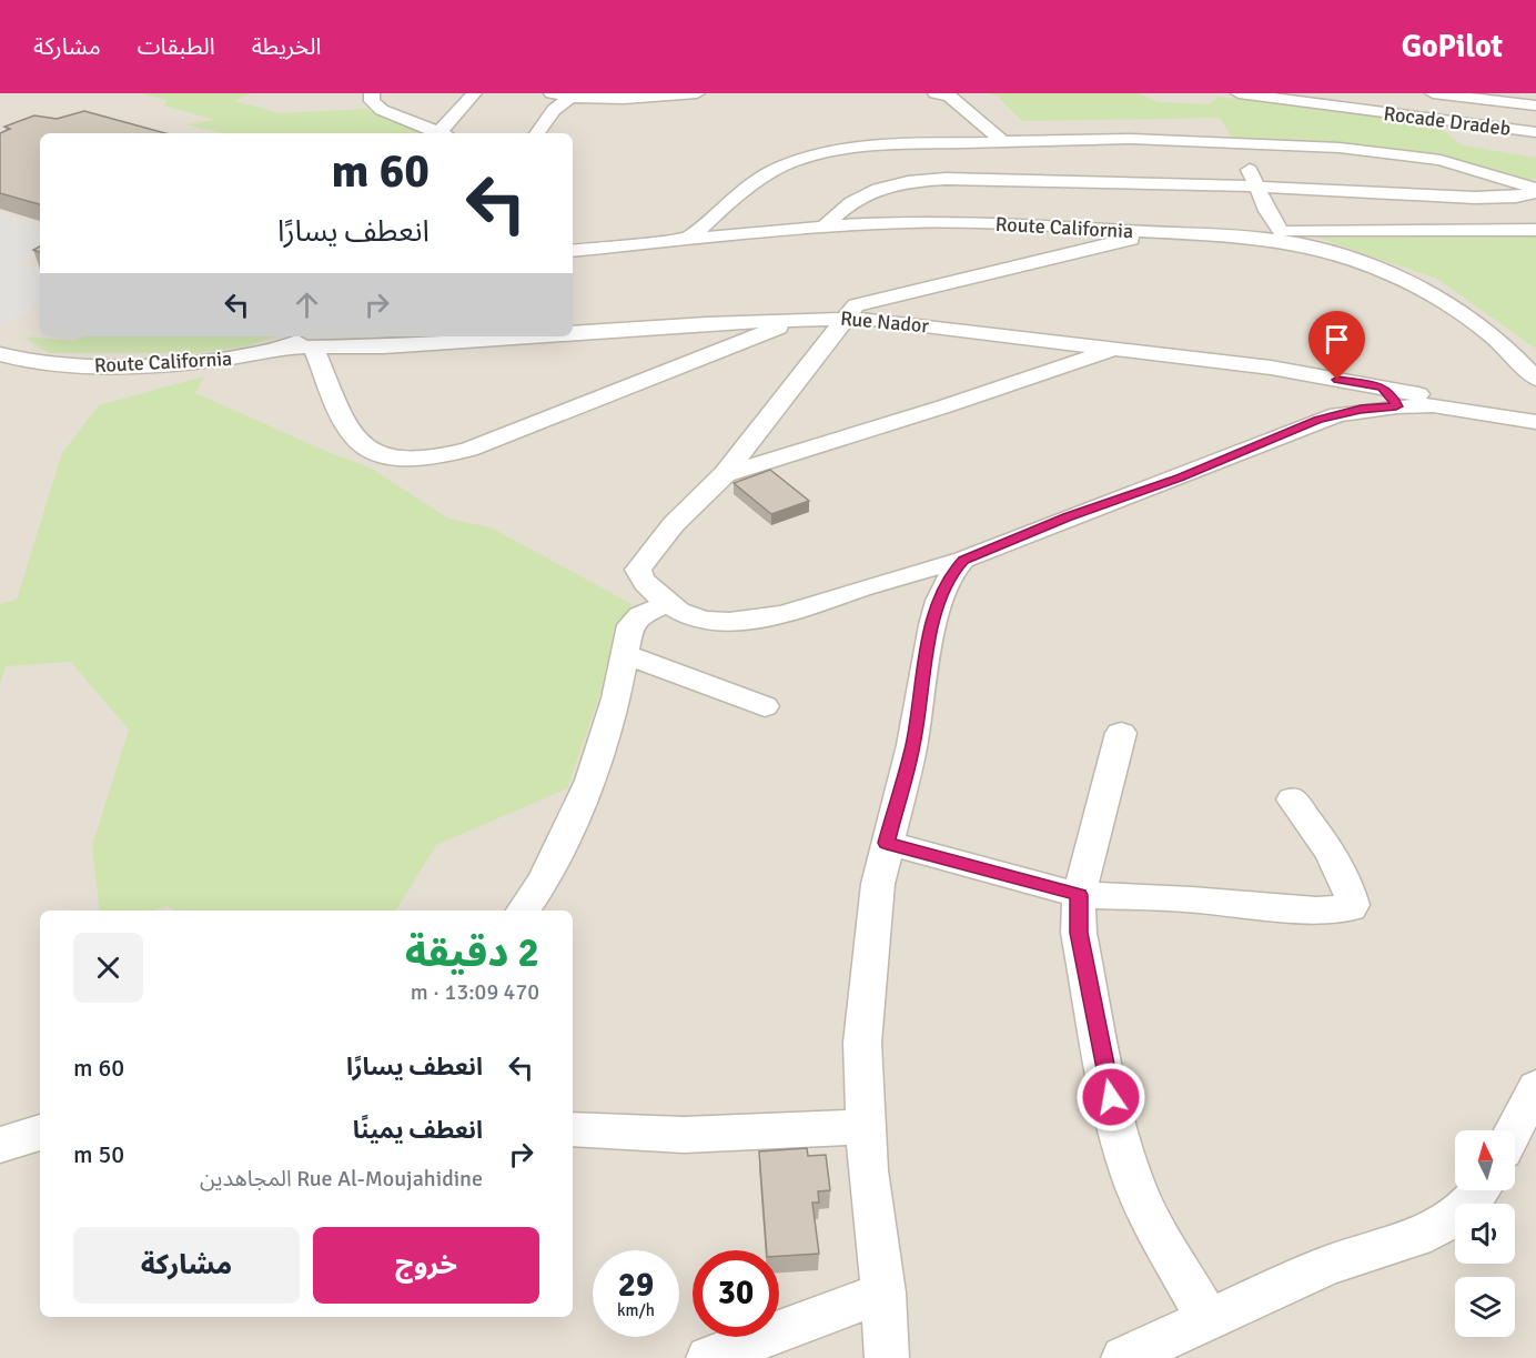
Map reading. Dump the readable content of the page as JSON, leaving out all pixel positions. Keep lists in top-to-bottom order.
{
  "streets": {
    "street": ["Rocade Dradeb", "Route California", "Rue Nador"]
  },
  "crossings": [
    ["Route California", "Rue Nador"]
  ],
  "north": "top",
  "page": {
    "header": "GoPilot",
    "nav": ["الخريطة", "الطبقات", "مشاركة"],
    "turn": ["60 m", "انعطف يسارًا"],
    "heading": ["2 دقيقة", "470 m · 13:09"],
    "list": [
      {
        "name": "انعطف يسارًا",
        "value": "60 m"
      },
      {
        "name": "انعطف يمينًا",
        "note": "Rue Al-Moujahidine المجاهدين",
        "value": "50 m"
      }
    ],
    "buttons": ["خروج", "مشاركة"],
    "speed": "29 km/h",
    "limit": "30"
  }
}
